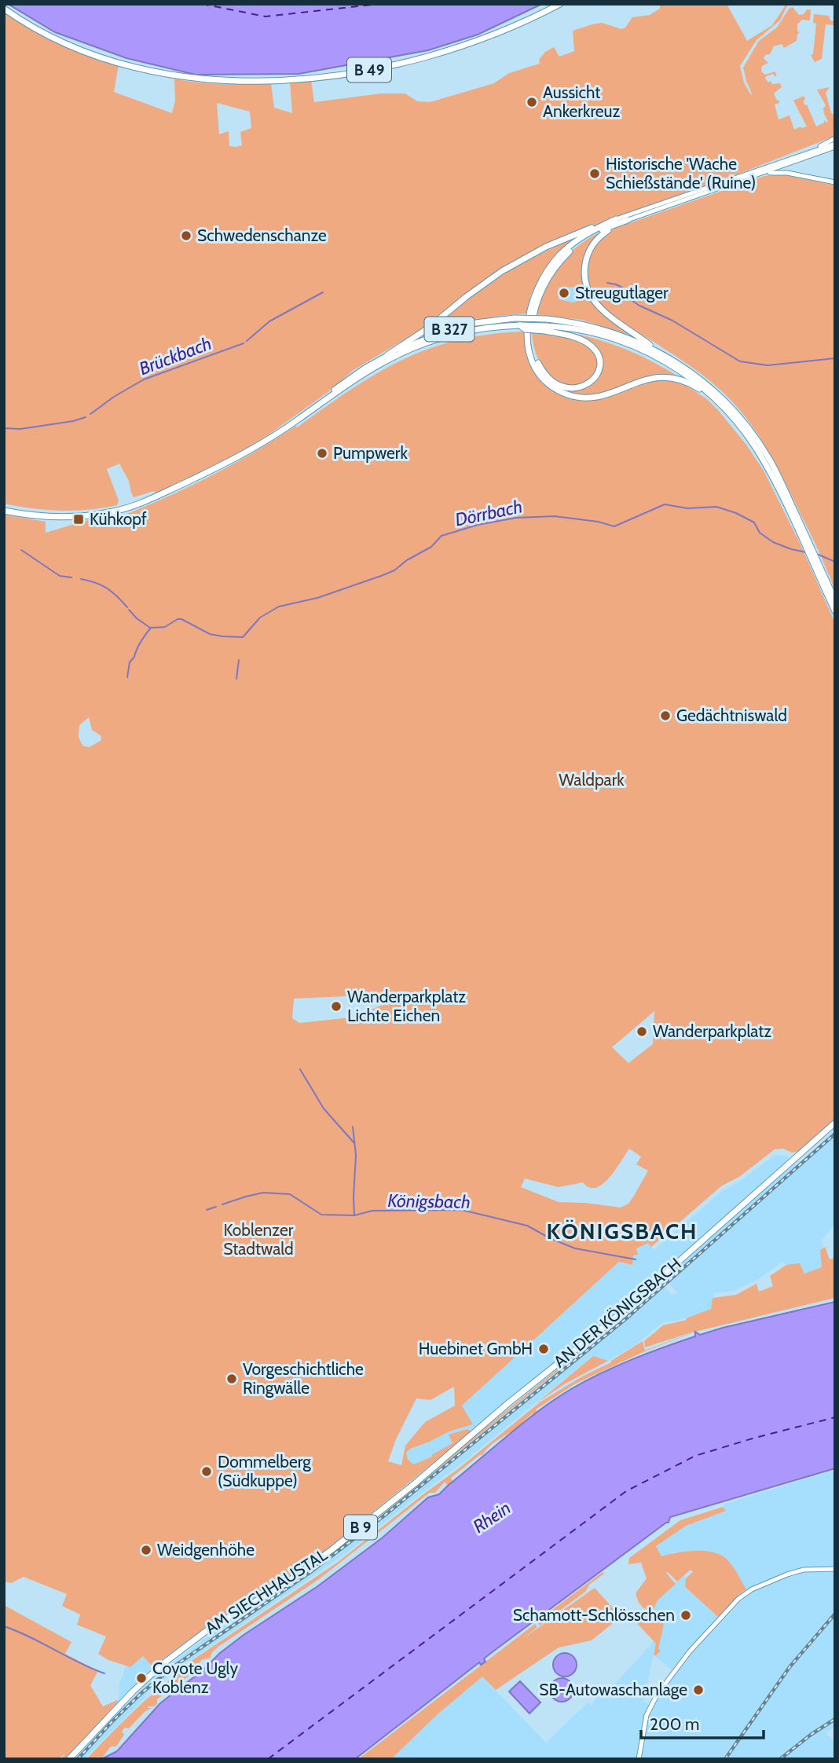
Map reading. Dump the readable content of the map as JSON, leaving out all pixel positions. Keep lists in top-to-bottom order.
{
  "streets": {
    "main road": [
      "B 49",
      "B 327",
      "AN DER KÖNIGSBACH",
      "B 9",
      "AM SIECHHAUSTAL"
    ]
  },
  "crossings": [
    ["AN DER KÖNIGSBACH", "AM SIECHHAUSTAL"]
  ],
  "districts": ["KÖNIGSBACH"],
  "water": [
    "Brückbach",
    "Dörrbach",
    "Königsbach",
    "Rhein"
  ],
  "parks": ["Waldpark", "Koblenzer Stadtwald"],
  "places": {
    "other": [
      "Aussicht Ankerkreuz",
      "Historische 'Wache Schießstände' (Ruine)",
      "Schwedenschanze",
      "Streugutlager",
      "Pumpwerk",
      "Gedächtniswald",
      "Wanderparkplatz Lichte Eichen",
      "Wanderparkplatz",
      "Huebinet GmbH",
      "Vorgeschichtliche Ringwälle",
      "Dommelberg (Südkuppe)",
      "Weidgenhöhe",
      "Schamott-Schlösschen",
      "Coyote Ugly Koblenz",
      "SB-Autowaschanlage"
    ],
    "transit": ["Kühkopf"]
  },
  "scale_bar": "200 m"
}
